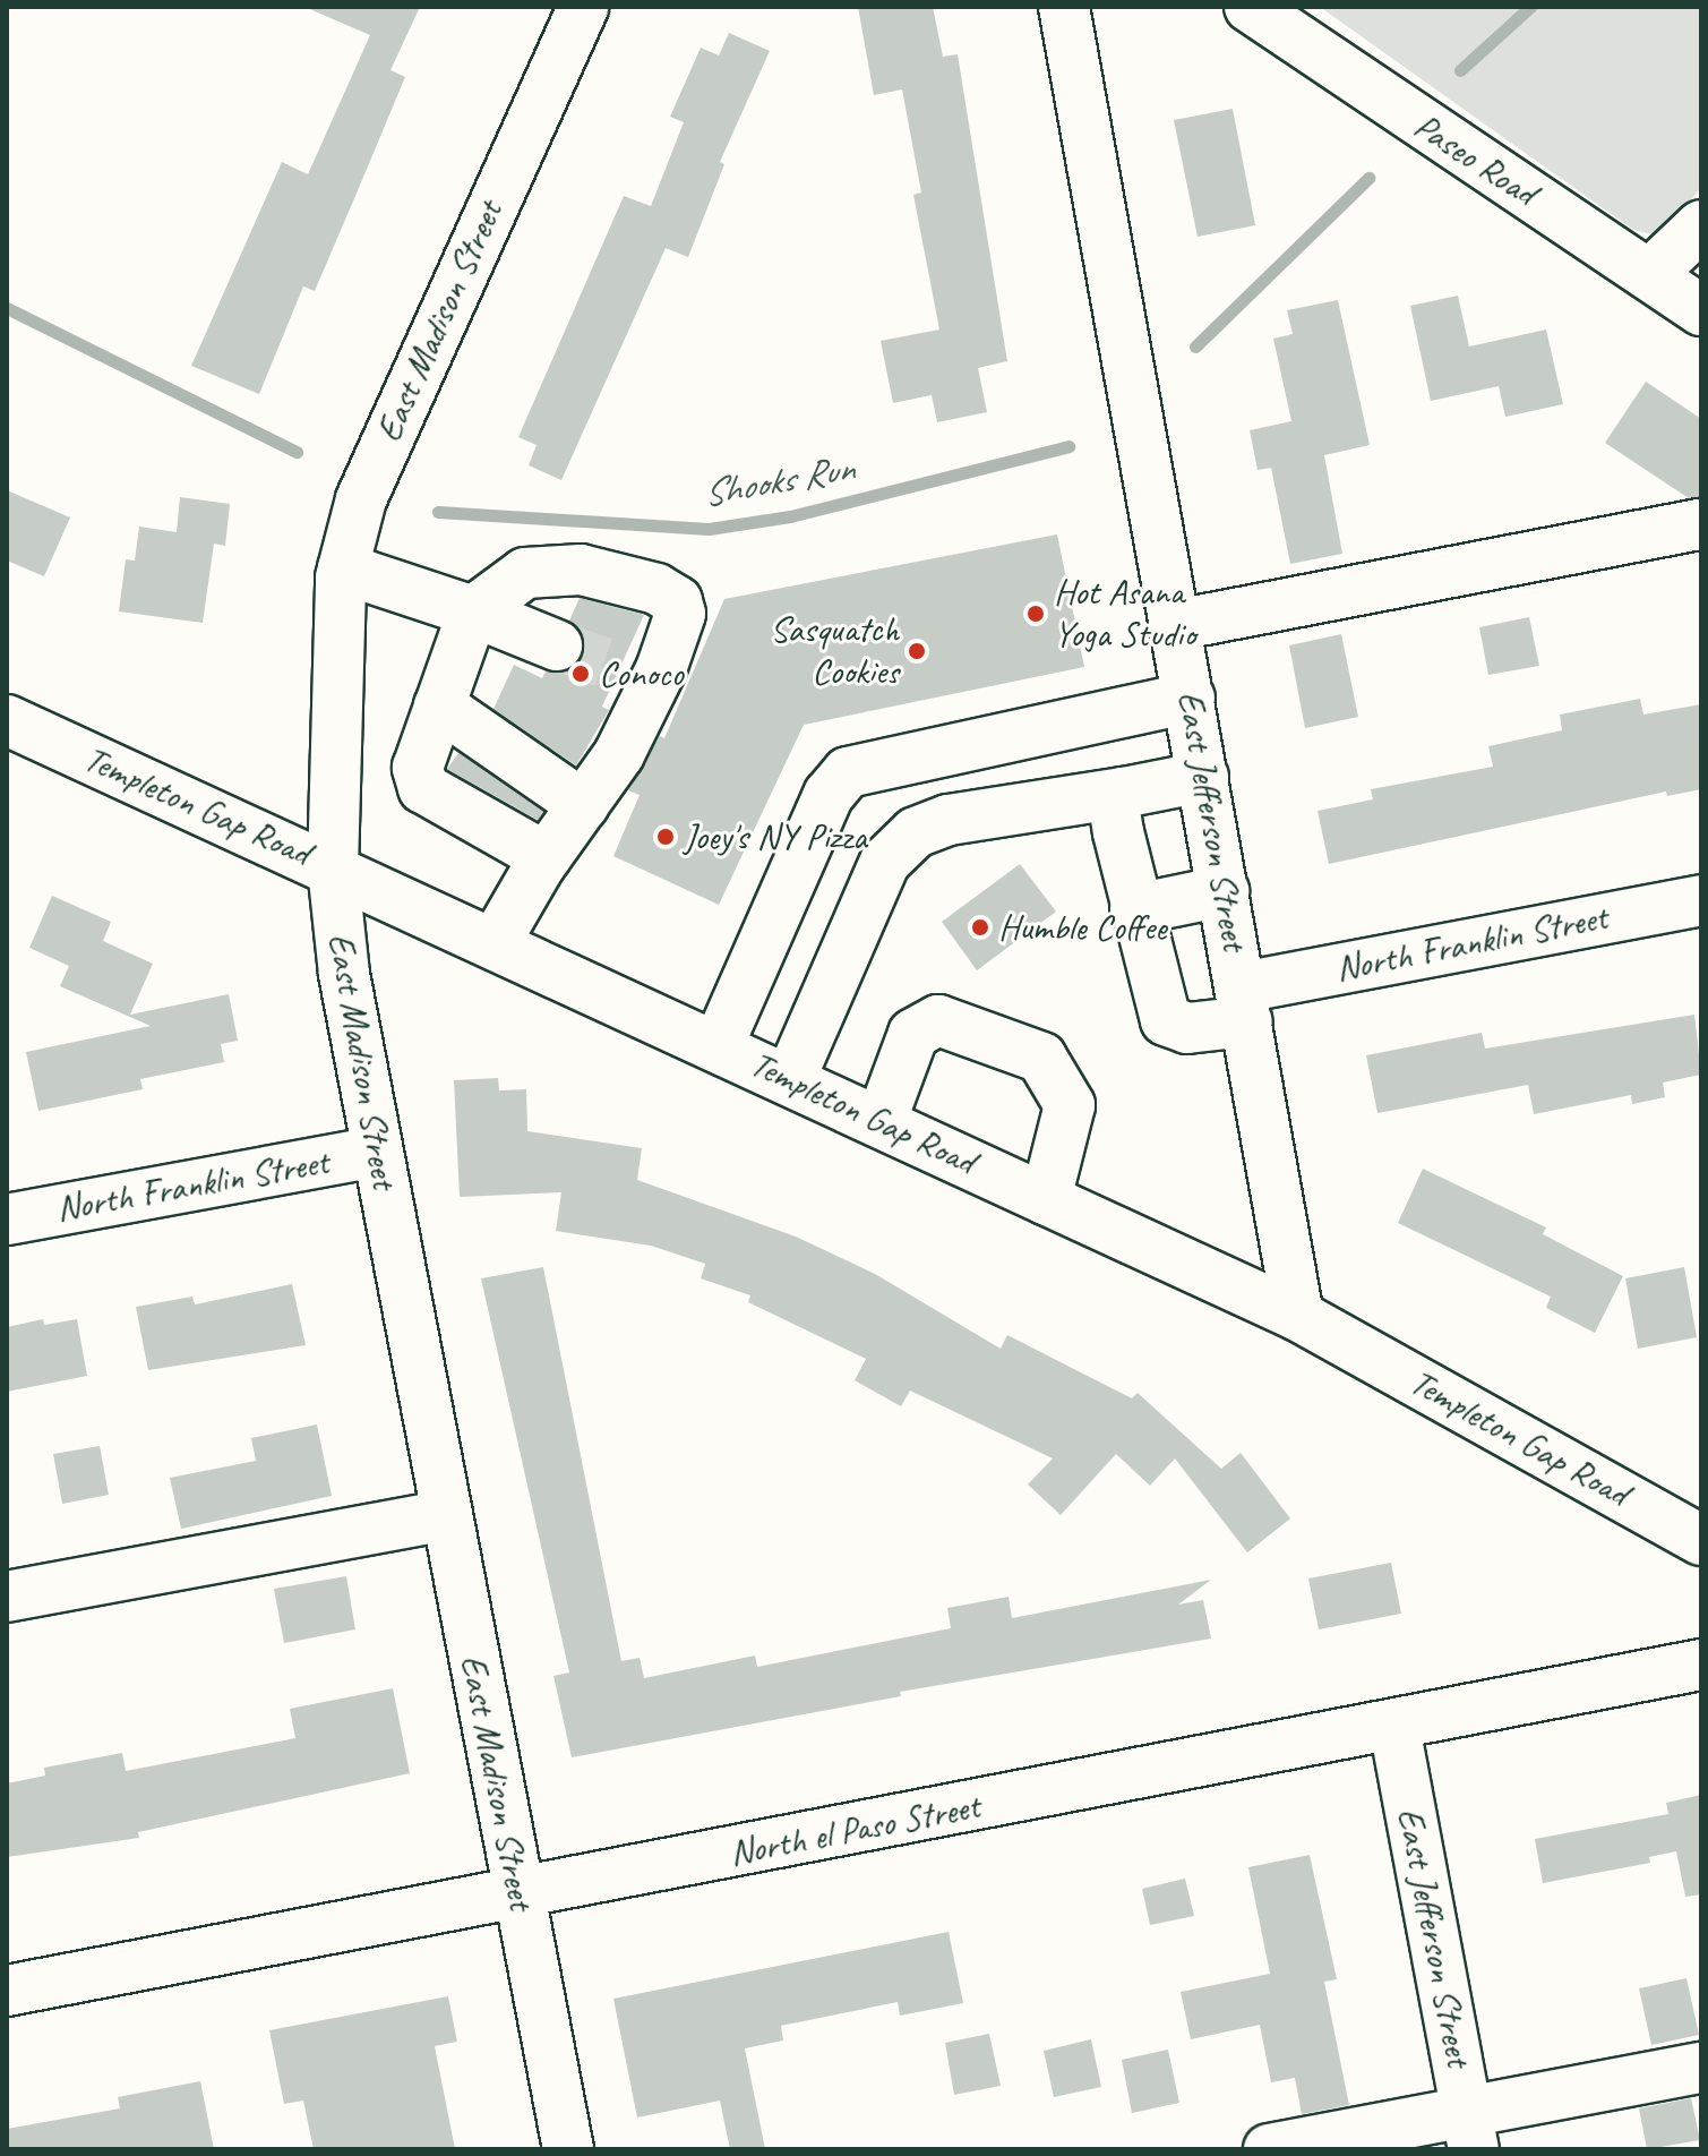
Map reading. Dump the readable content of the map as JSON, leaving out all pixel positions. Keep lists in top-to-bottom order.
{
  "streets": {
    "street": [
      "Paseo Road",
      "East Madison Street",
      "Templeton Gap Road",
      "East Jefferson Street",
      "North Franklin Street",
      "North el Paso Street"
    ]
  },
  "crossings": [
    ["East Madison Street", "Templeton Gap Road"],
    ["East Madison Street", "North Franklin Street"],
    ["East Madison Street", "North el Paso Street"],
    ["Templeton Gap Road", "East Jefferson Street"],
    ["East Jefferson Street", "North Franklin Street"],
    ["East Jefferson Street", "North el Paso Street"]
  ],
  "water": ["Shooks Run"],
  "places": [
    "Hot Asana Yoga Studio",
    "Sasquatch Cookies",
    "Conoco",
    "Joey's NY Pizza",
    "Humble Coffee"
  ]
}
